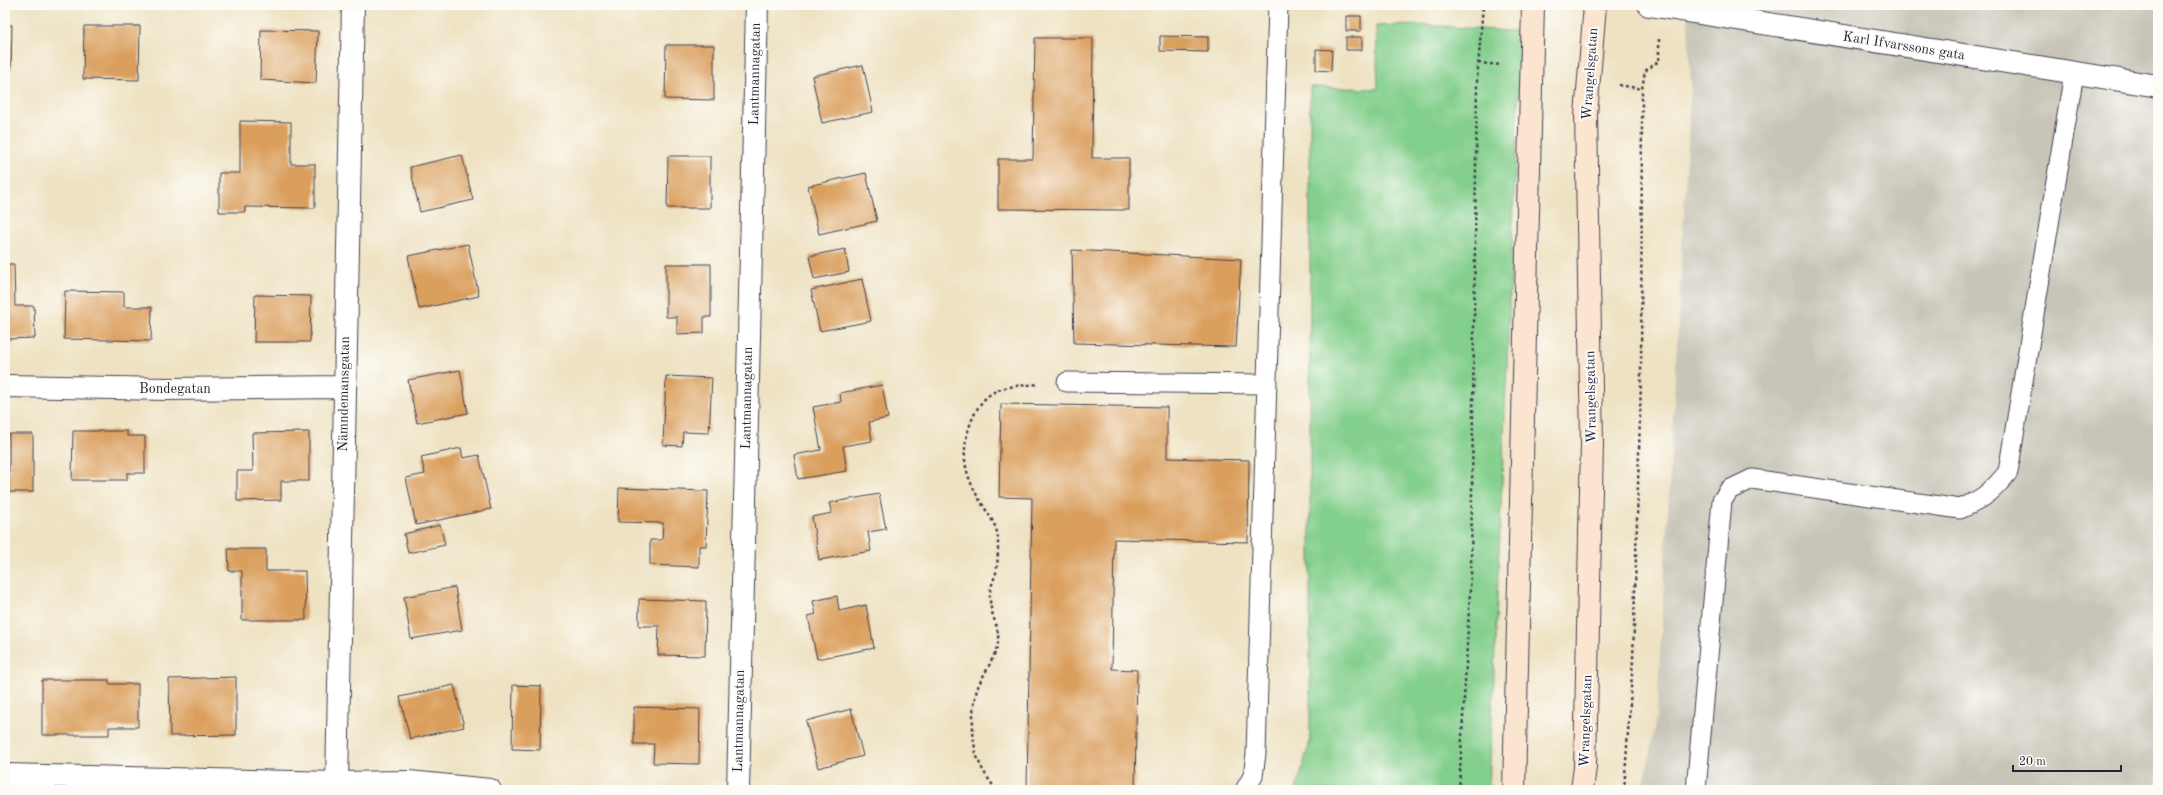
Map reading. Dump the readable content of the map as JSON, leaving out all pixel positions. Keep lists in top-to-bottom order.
{
  "streets": {
    "main road": ["Wrangelsgatan"],
    "street": [
      "Karl Ifvarssons gata",
      "Lantmannagatan",
      "Bondegatan",
      "Nämndemansgatan"
    ]
  },
  "crossings": [
    ["Bondegatan", "Nämndemansgatan"]
  ],
  "scale_bar": "20 m"
}
